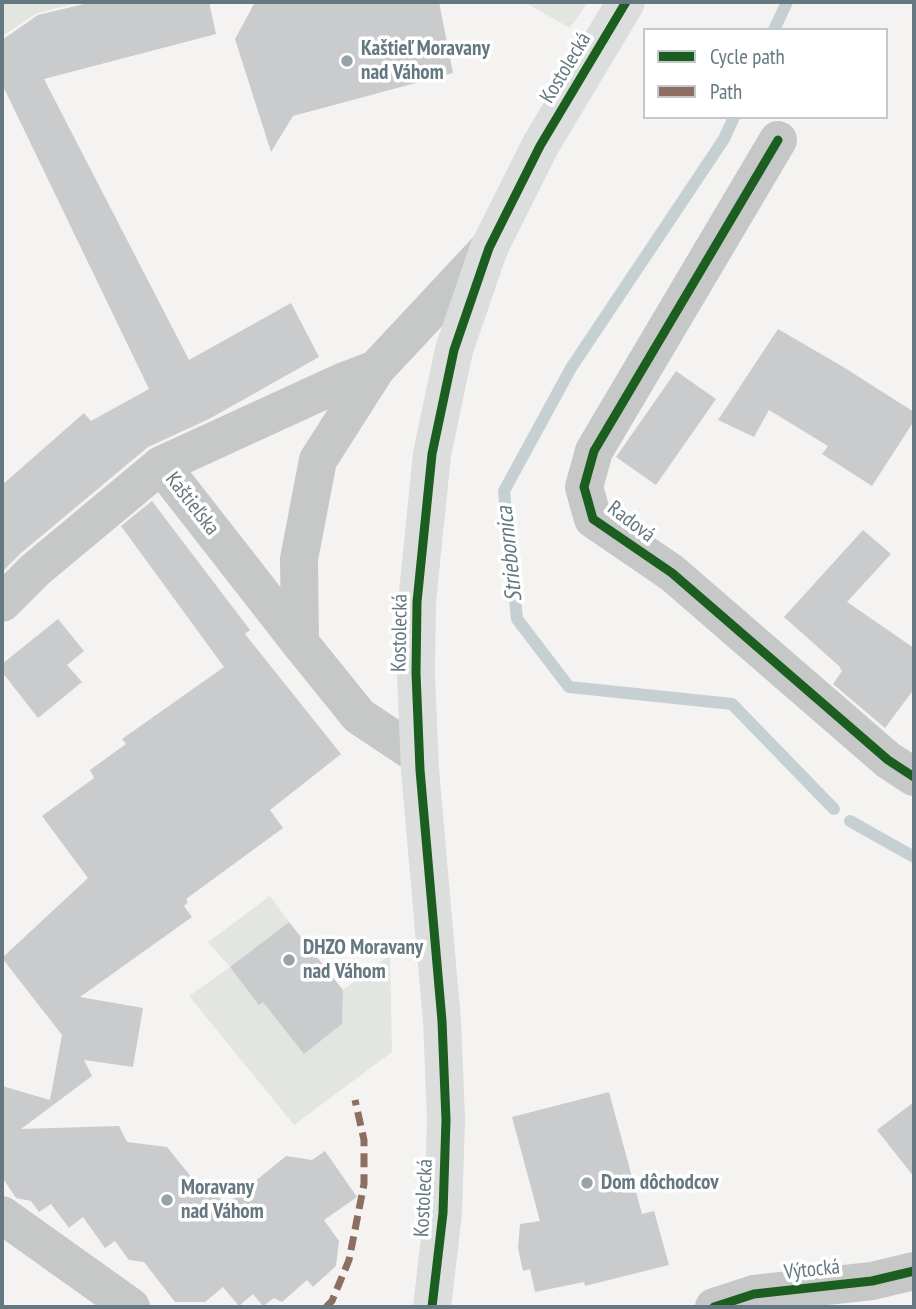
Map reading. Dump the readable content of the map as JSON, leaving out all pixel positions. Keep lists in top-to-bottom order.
{
  "streets": {
    "main road": ["Kostolecká"],
    "street": ["Kaštieľska", "Radová", "Výtocká"]
  },
  "crossings": [
    ["Kostolecká", "Kaštieľska"]
  ],
  "water": ["Striebornica"],
  "places": [
    "Kaštieľ Moravany nad Váhom",
    "DHZO Moravany nad Váhom",
    "Dom dôchodcov",
    "Moravany nad Váhom"
  ],
  "legend": ["Cycle path", "Path"]
}
